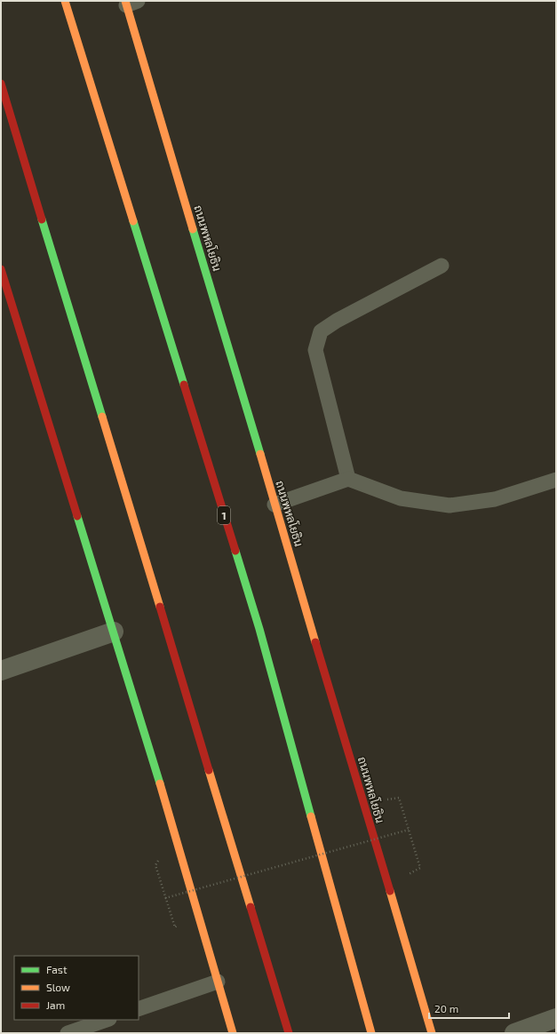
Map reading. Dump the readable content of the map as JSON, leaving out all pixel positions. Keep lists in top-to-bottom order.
{
  "streets": {
    "main road": ["ถนนพหลโยธิน", "1"]
  },
  "legend": ["Fast", "Slow", "Jam"],
  "scale_bar": "20 m"
}
